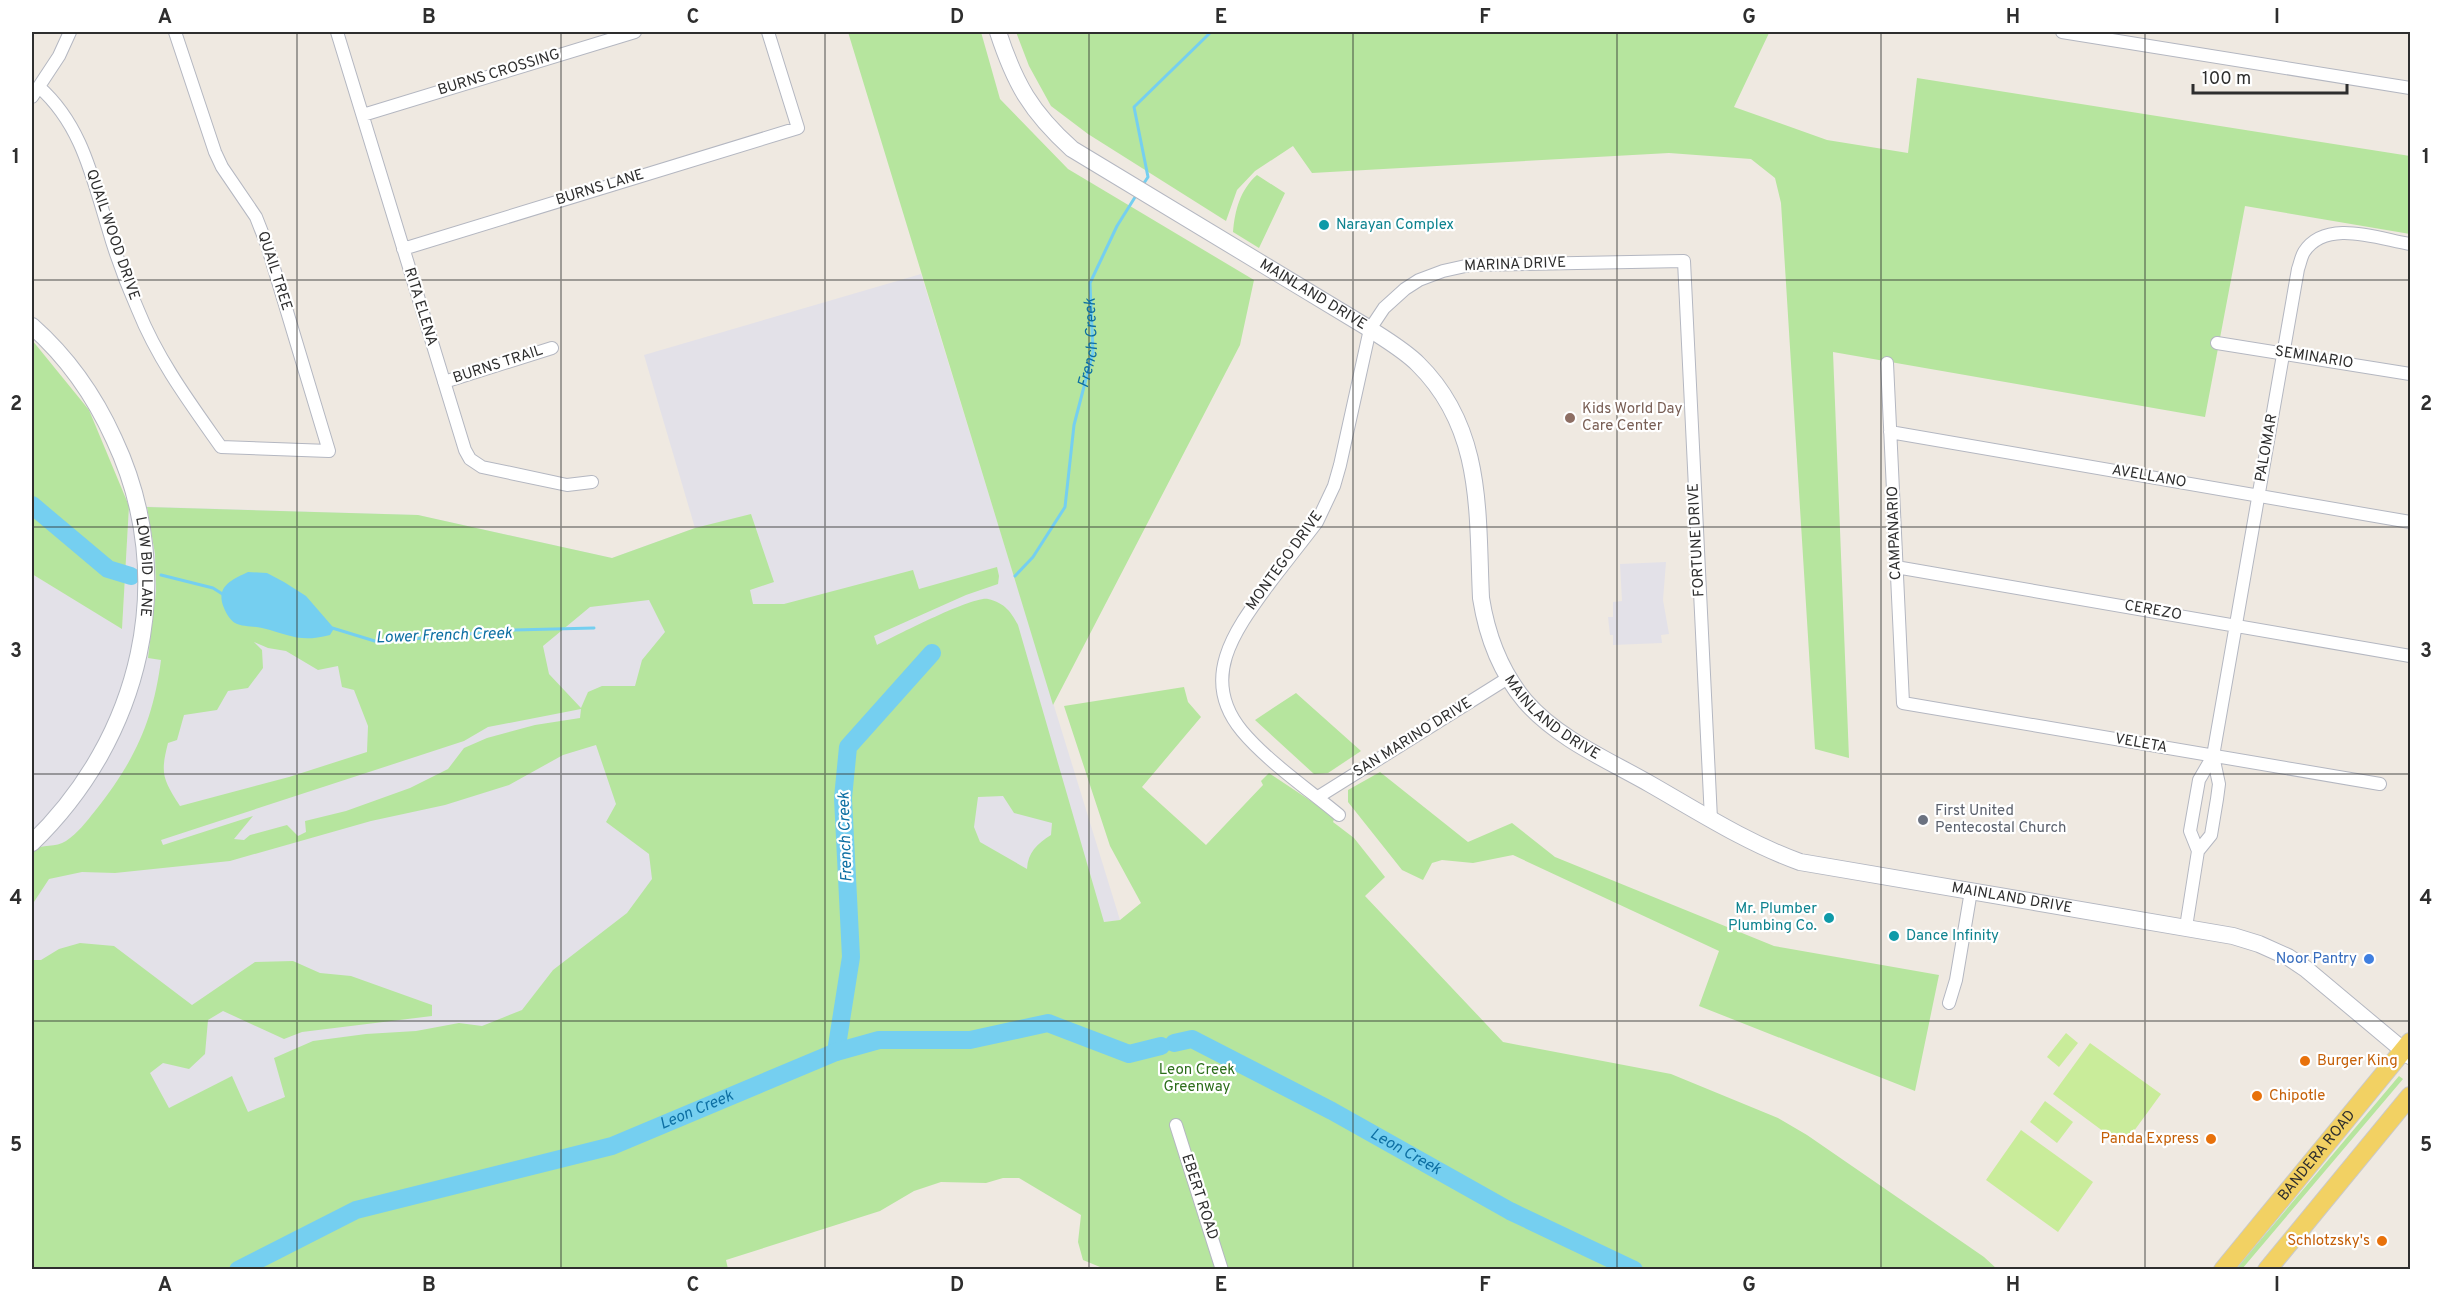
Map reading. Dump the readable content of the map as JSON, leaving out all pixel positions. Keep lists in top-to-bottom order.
{
  "streets": {
    "main road": ["MAINLAND DRIVE", "LOW BID LANE", "BANDERA ROAD"],
    "street": [
      "BURNS CROSSING",
      "BURNS LANE",
      "QUAIL WOOD DRIVE",
      "MARINA DRIVE",
      "QUAIL TREE",
      "RITA ELENA",
      "SEMINARIO",
      "BURNS TRAIL",
      "PALOMAR",
      "AVELLANO",
      "CAMPANARIO",
      "FORTUNE DRIVE",
      "MONTEGO DRIVE",
      "CEREZO",
      "SAN MARINO DRIVE",
      "VELETA",
      "EBERT ROAD"
    ]
  },
  "crossings": [
    ["BURNS CROSSING", "RITA ELENA"],
    ["BURNS LANE", "RITA ELENA"],
    ["QUAIL WOOD DRIVE", "QUAIL TREE"],
    ["MARINA DRIVE", "MAINLAND DRIVE"],
    ["MARINA DRIVE", "FORTUNE DRIVE"],
    ["MARINA DRIVE", "MONTEGO DRIVE"],
    ["MAINLAND DRIVE", "PALOMAR"],
    ["MAINLAND DRIVE", "FORTUNE DRIVE"],
    ["MAINLAND DRIVE", "MONTEGO DRIVE"],
    ["MAINLAND DRIVE", "SAN MARINO DRIVE"],
    ["MAINLAND DRIVE", "BANDERA ROAD"],
    ["RITA ELENA", "BURNS TRAIL"],
    ["SEMINARIO", "PALOMAR"],
    ["PALOMAR", "AVELLANO"],
    ["PALOMAR", "CEREZO"],
    ["PALOMAR", "VELETA"],
    ["AVELLANO", "CAMPANARIO"],
    ["CAMPANARIO", "CEREZO"],
    ["CAMPANARIO", "VELETA"],
    ["MONTEGO DRIVE", "SAN MARINO DRIVE"]
  ],
  "water": ["French Creek", "Lower French Creek", "Leon Creek"],
  "parks": ["Leon Creek Greenway"],
  "places": [
    "Narayan Complex",
    "Kids World Day Care Center",
    "First United Pentecostal Church",
    "Mr. Plumber Plumbing Co.",
    "Dance Infinity",
    "Noor Pantry",
    "Burger King",
    "Chipotle",
    "Panda Express",
    "Schlotzsky's"
  ],
  "scale_bar": "100 m",
  "grid": {
    "columns": [
      "A",
      "B",
      "C",
      "D",
      "E",
      "F",
      "G",
      "H",
      "I"
    ],
    "rows": [
      "1",
      "2",
      "3",
      "4",
      "5"
    ]
  }
}
